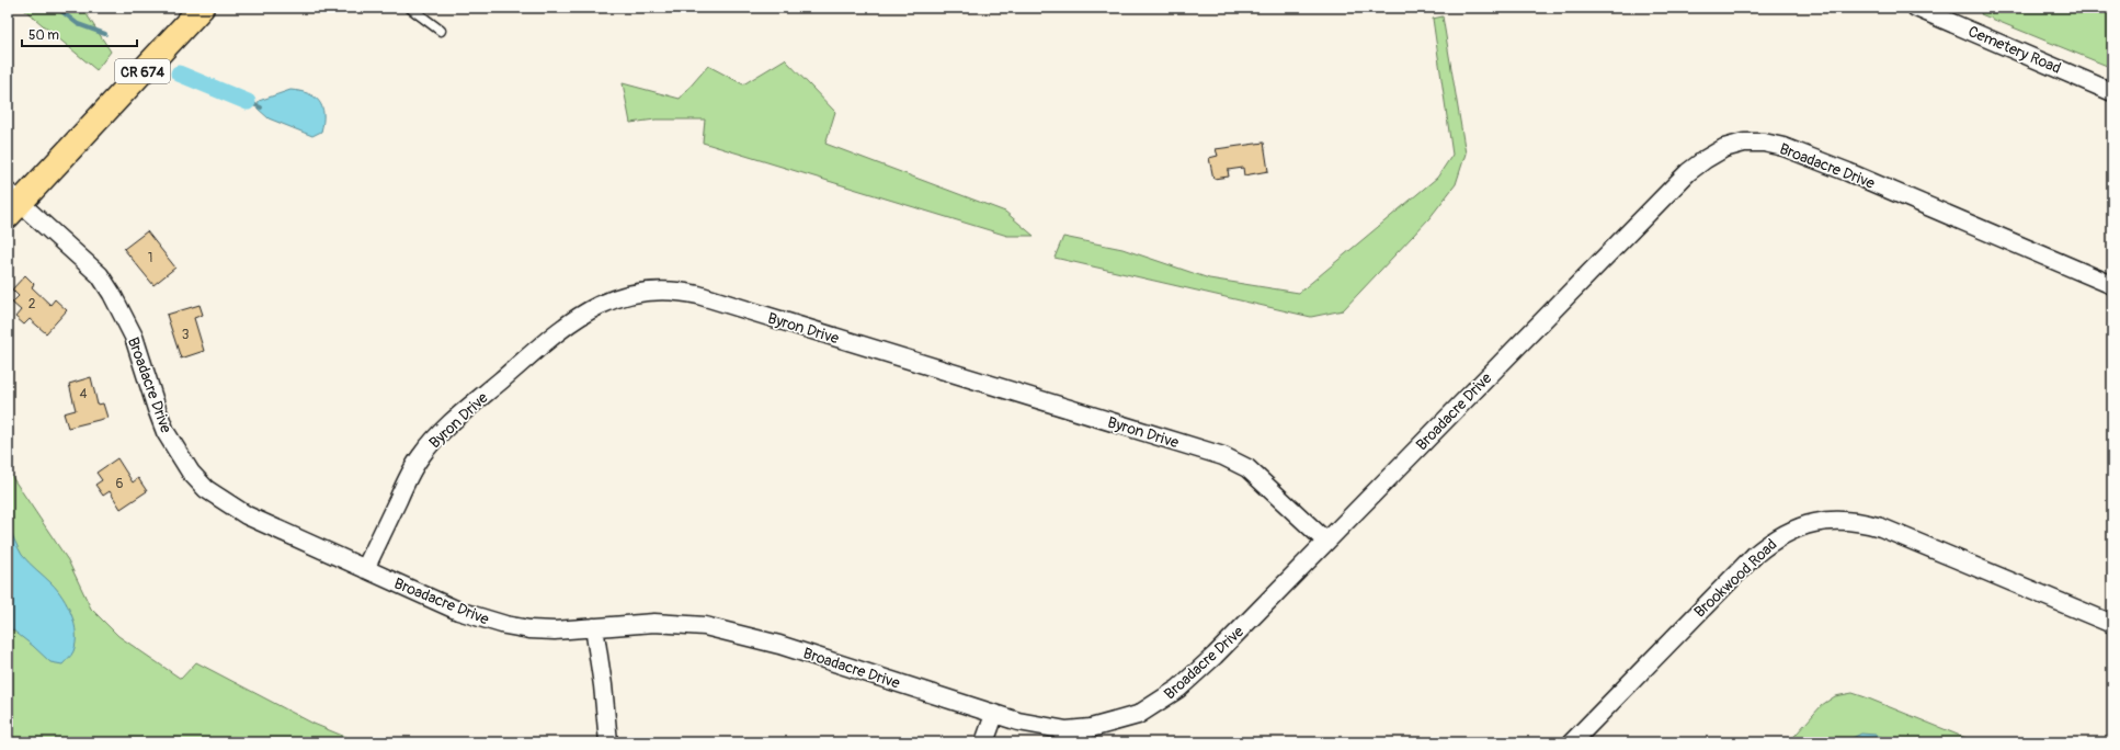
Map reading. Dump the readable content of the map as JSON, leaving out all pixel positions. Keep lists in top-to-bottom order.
{
  "streets": {
    "main road": ["CR 674"],
    "street": [
      "Cemetery Road",
      "Broadacre Drive",
      "Byron Drive",
      "Brookwood Road"
    ]
  },
  "crossings": [
    ["CR 674", "Broadacre Drive"],
    ["Broadacre Drive", "Byron Drive"]
  ],
  "house_numbers": [
    "1",
    "2",
    "3",
    "4",
    "6"
  ],
  "scale_bar": "50 m"
}
